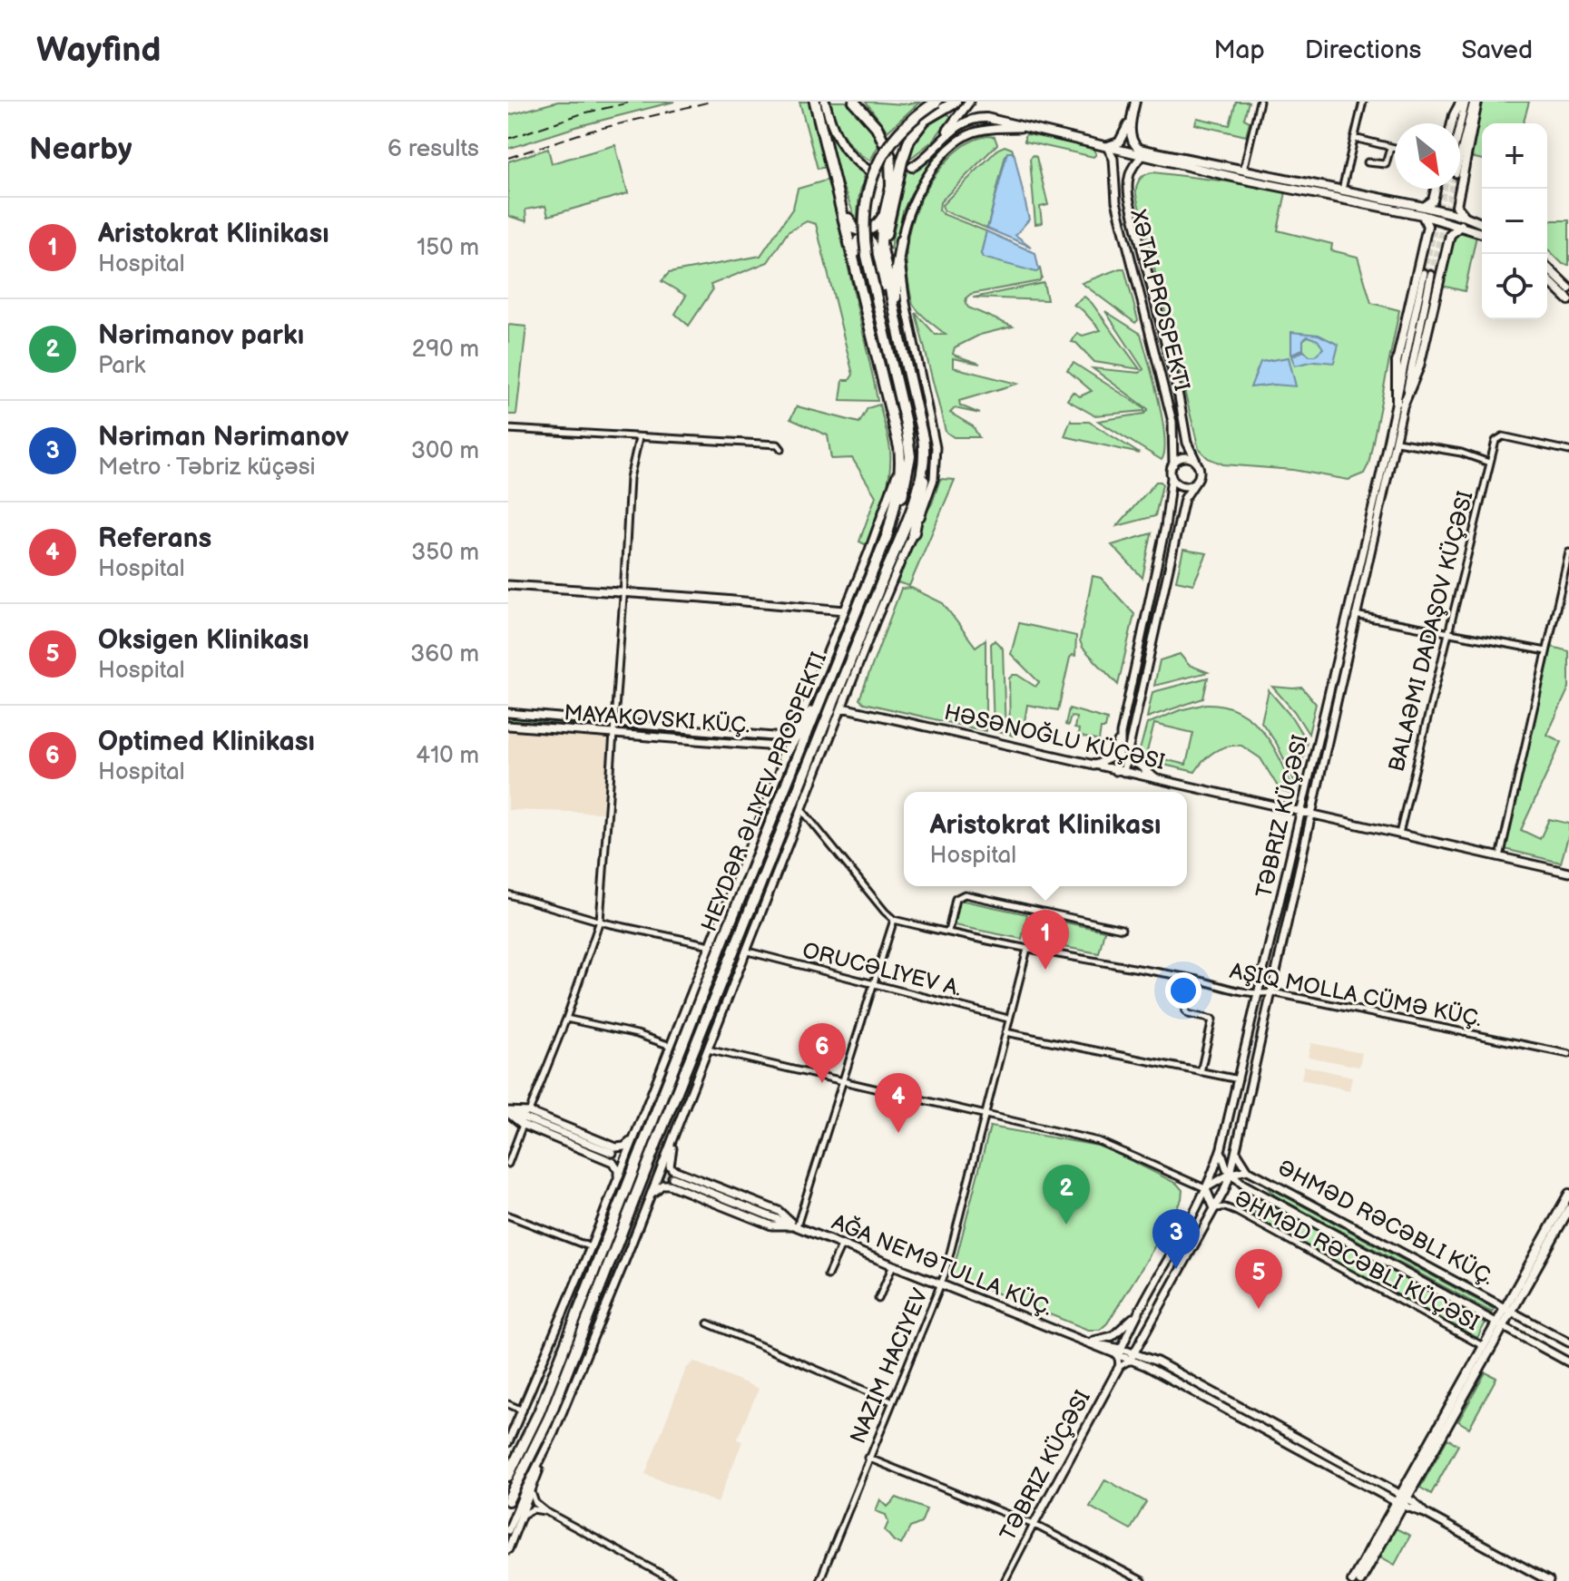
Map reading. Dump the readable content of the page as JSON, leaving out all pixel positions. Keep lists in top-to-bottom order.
{
  "streets": {
    "highway": ["HEYDƏR ƏLIYEV PROSPEKTI"],
    "main road": [
      "XƏTAI PROSPEKTI",
      "MAYAKOVSKI KÜÇ.",
      "HƏSƏNOĞLU KÜÇƏSI",
      "TƏBRIZ KÜÇƏSI",
      "ƏHMƏD RƏCƏBLI KÜÇ.",
      "AĞA NEMƏTULLA KÜÇ."
    ],
    "street": ["BALAƏMI DADAŞOV KÜÇƏSI", "ORUCƏLIYEV A.", "ƏHMƏD RƏCƏBLI KÜÇƏSI"]
  },
  "crossings": [
    ["HƏSƏNOĞLU KÜÇƏSI", "TƏBRIZ KÜÇƏSI"],
    ["TƏBRIZ KÜÇƏSI", "ƏHMƏD RƏCƏBLI KÜÇ."]
  ],
  "north": "bottom right",
  "page": {
    "header": "Wayfind",
    "nav": ["Map", "Directions", "Saved"],
    "heading": ["Nearby", "6 results"],
    "map_buttons": ["+", "−"],
    "list": [
      {
        "mark": "1",
        "name": "Aristokrat Klinikası",
        "note": "Hospital",
        "value": "150 m"
      },
      {
        "mark": "2",
        "name": "Nərimanov parkı",
        "note": "Park",
        "value": "290 m"
      },
      {
        "mark": "3",
        "name": "Nəriman Nərimanov",
        "note": "Metro · Təbriz küçəsi",
        "value": "300 m"
      },
      {
        "mark": "4",
        "name": "Referans",
        "note": "Hospital",
        "value": "350 m"
      },
      {
        "mark": "5",
        "name": "Oksigen Klinikası",
        "note": "Hospital",
        "value": "360 m"
      },
      {
        "mark": "6",
        "name": "Optimed Klinikası",
        "note": "Hospital",
        "value": "410 m"
      }
    ],
    "popup": ["Aristokrat Klinikası", "Hospital"],
    "pins": [
      "1",
      "6",
      "4",
      "2",
      "3",
      "5"
    ]
  }
}
